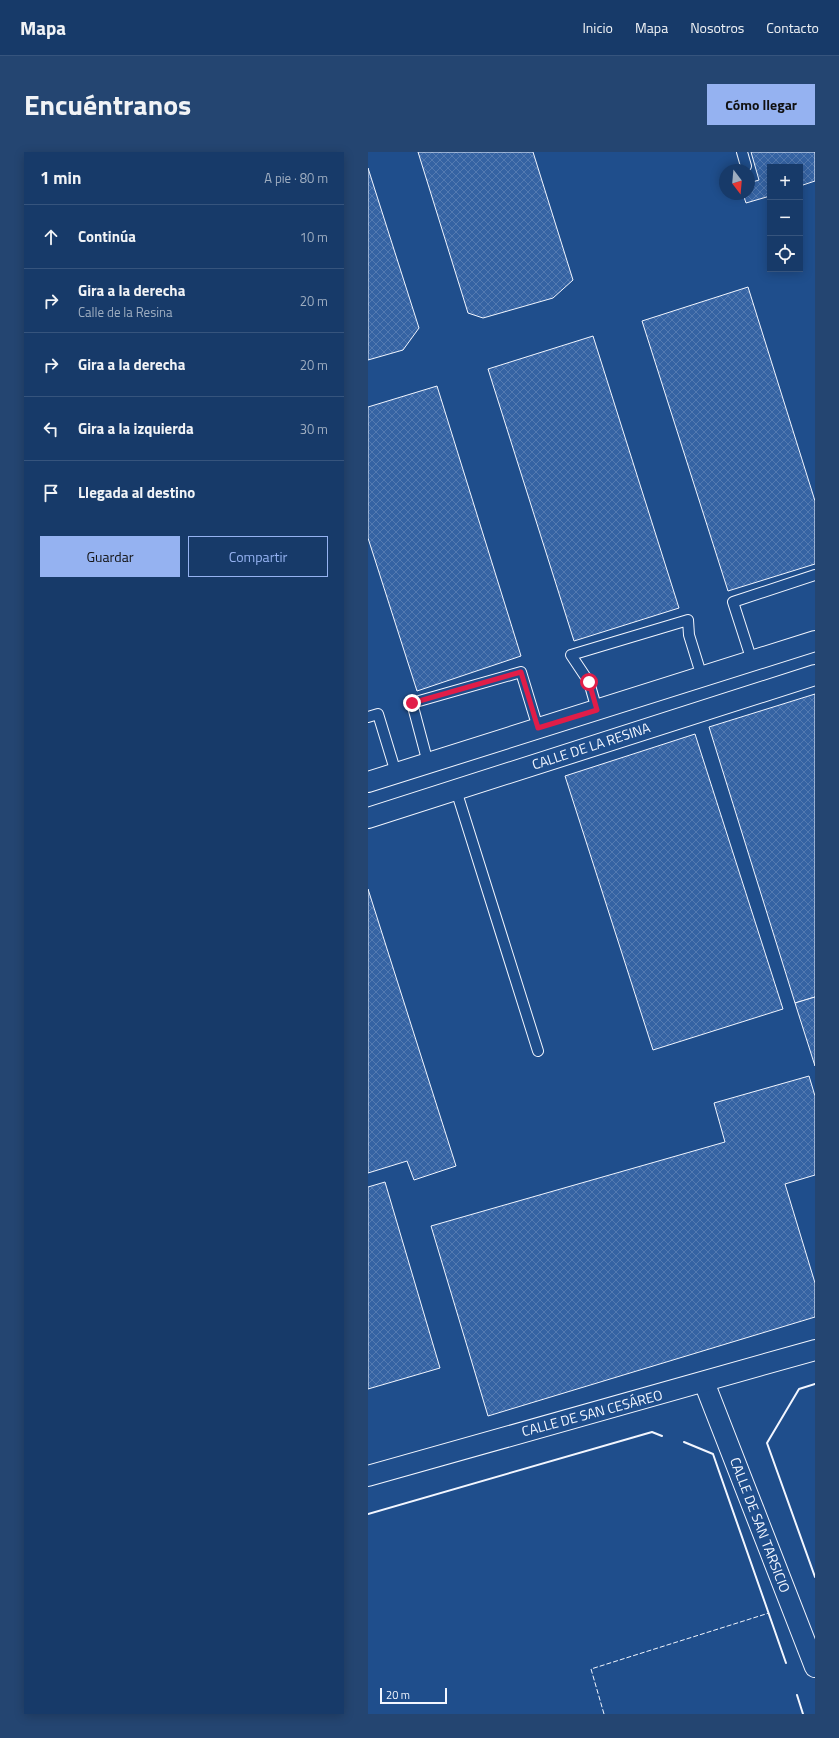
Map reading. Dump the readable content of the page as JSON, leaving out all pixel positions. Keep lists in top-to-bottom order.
{
  "streets": {
    "street": ["CALLE DE LA RESINA", "CALLE DE SAN CESÁREO", "CALLE DE SAN TARSICIO"]
  },
  "crossings": [
    ["CALLE DE SAN CESÁREO", "CALLE DE SAN TARSICIO"]
  ],
  "scale_bar": "20 m",
  "north": "bottom",
  "page": {
    "header": "Mapa",
    "nav": [
      "Inicio",
      "Mapa",
      "Nosotros",
      "Contacto"
    ],
    "title": "Encuéntranos",
    "buttons": [
      "Cómo llegar",
      ["Guardar", "Compartir"]
    ],
    "heading": ["1 min", "A pie · 80 m"],
    "map_buttons": ["+", "−"],
    "list": [
      ["Continúa", "10 m"],
      ["Gira a la derecha", "Calle de la Resina", "20 m"],
      ["Gira a la derecha", "20 m"],
      ["Gira a la izquierda", "30 m"],
      "Llegada al destino"
    ],
    "scale": "20 m"
  }
}
